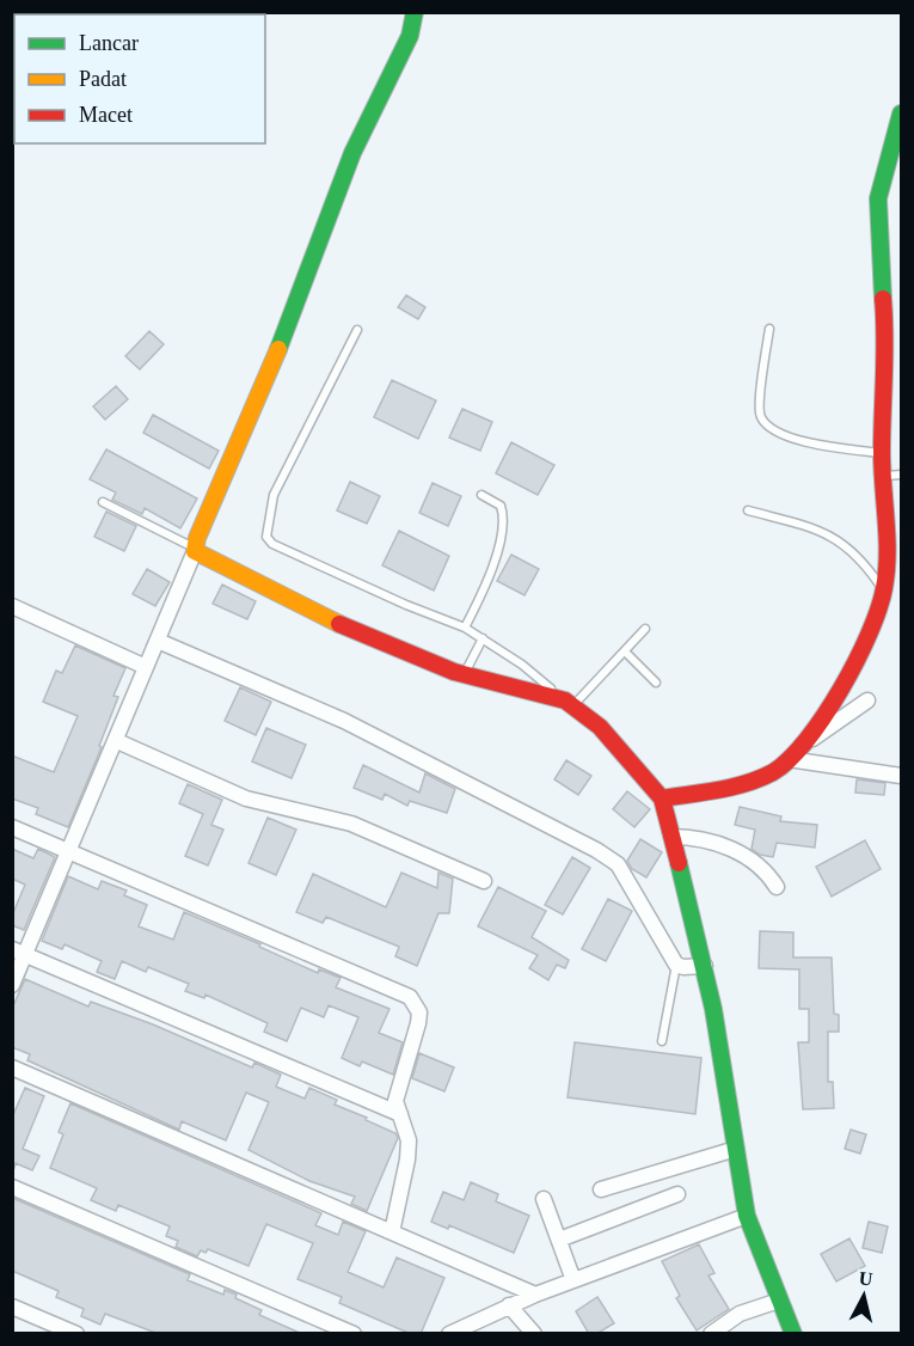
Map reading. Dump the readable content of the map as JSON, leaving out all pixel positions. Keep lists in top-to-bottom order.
{
  "legend": ["Lancar", "Padat", "Macet"],
  "north": "top"
}
